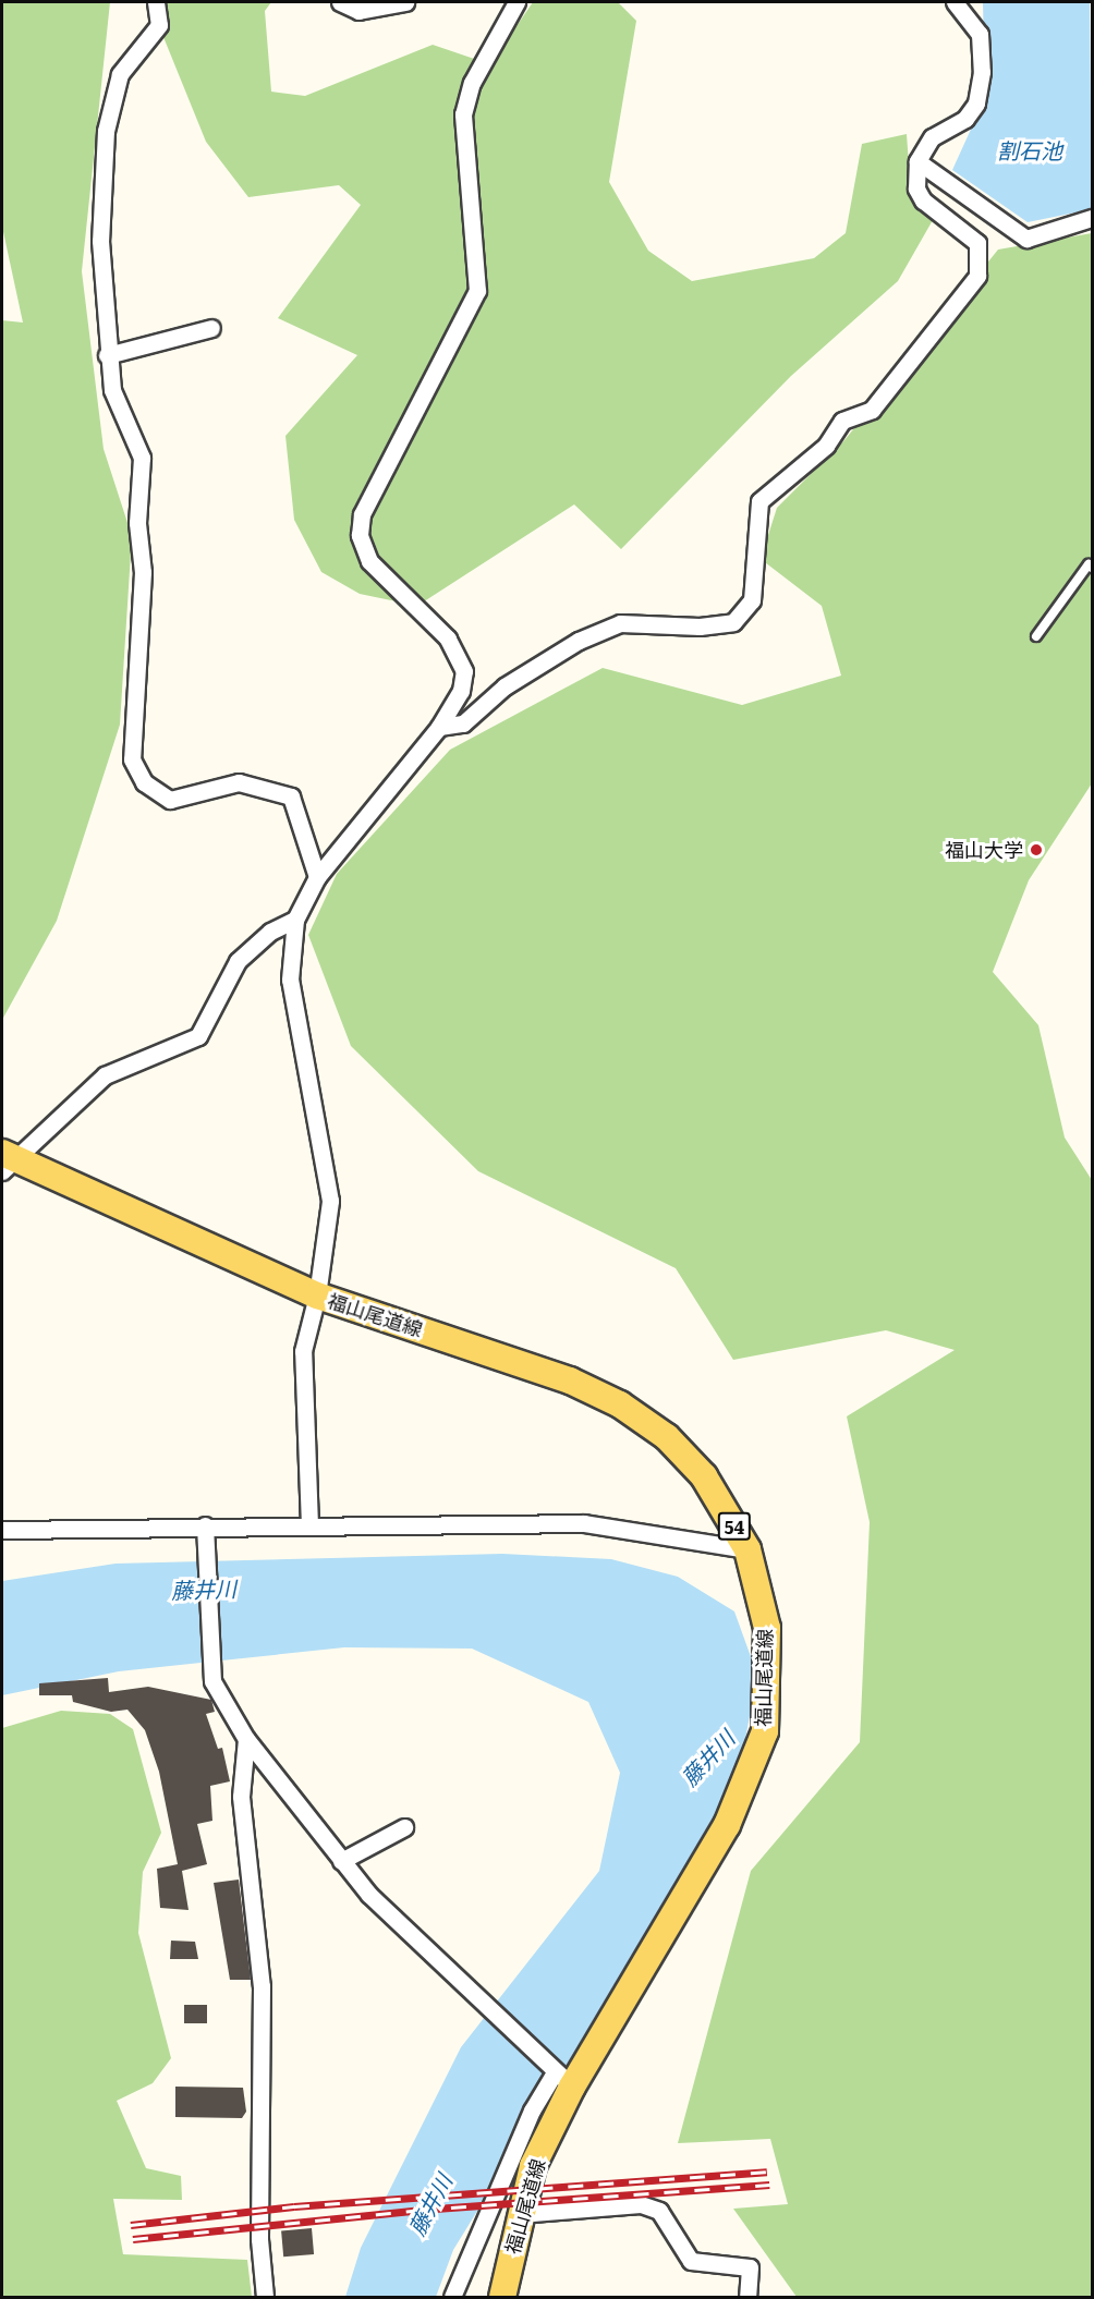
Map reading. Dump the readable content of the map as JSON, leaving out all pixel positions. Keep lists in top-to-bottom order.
{
  "streets": {
    "main road": ["福山尾道線", "54"]
  },
  "water": ["割石池", "藤井川"],
  "places": ["福山大学"]
}
